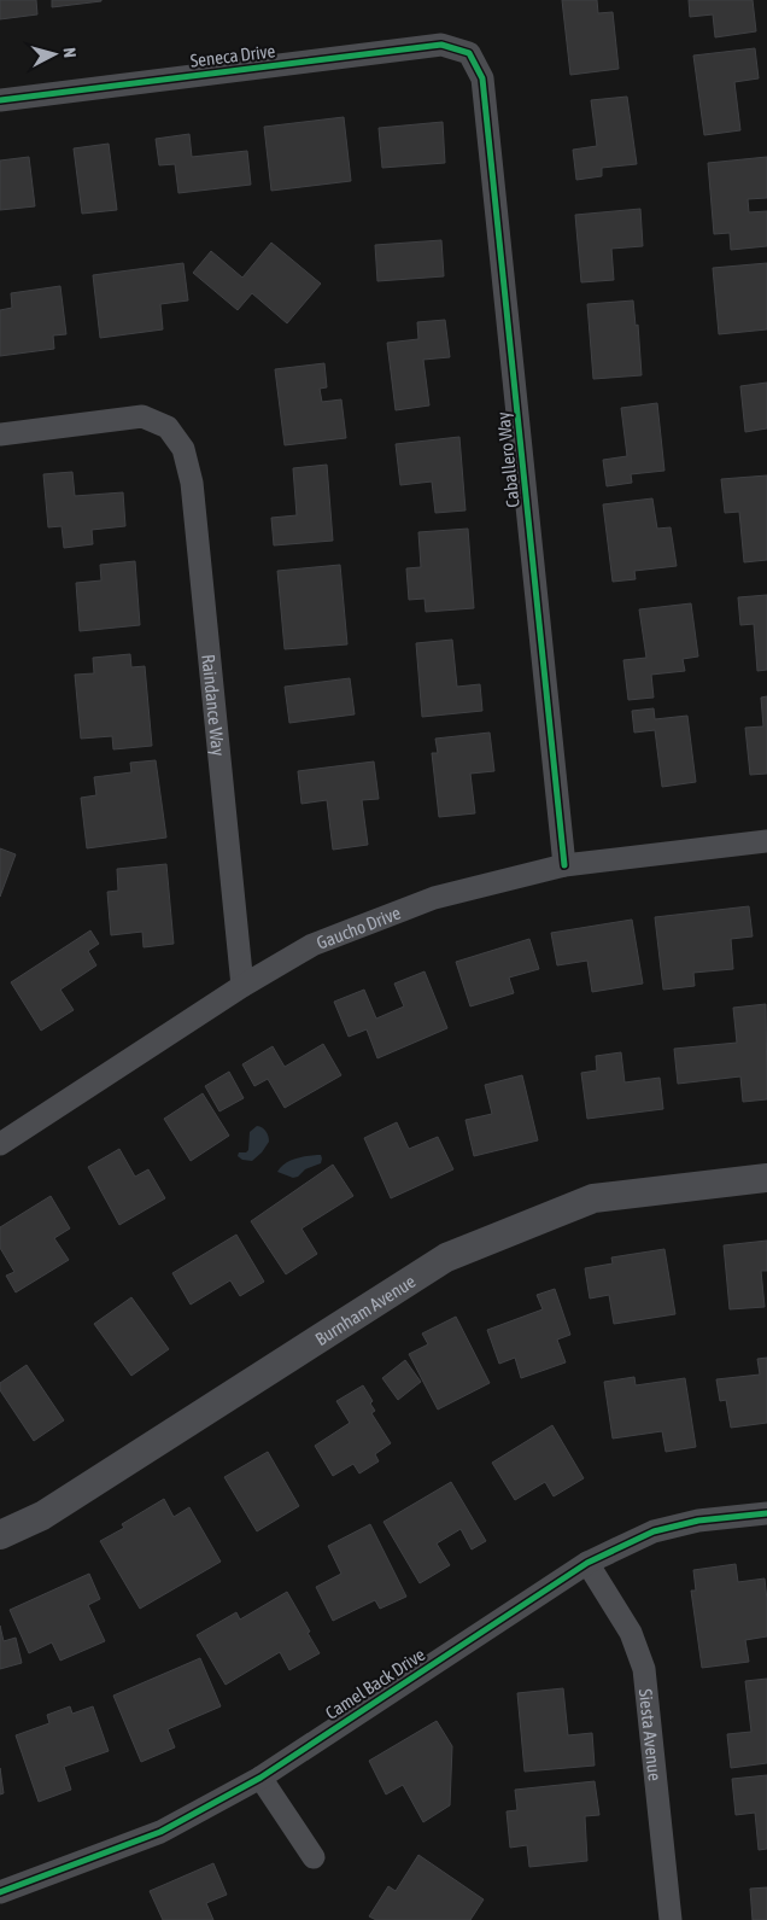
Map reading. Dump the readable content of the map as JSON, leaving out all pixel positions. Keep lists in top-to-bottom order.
{
  "streets": {
    "street": [
      "Seneca Drive",
      "Caballero Way",
      "Raindance Way",
      "Gaucho Drive",
      "Burnham Avenue",
      "Camel Back Drive",
      "Siesta Avenue"
    ]
  },
  "crossings": [
    ["Seneca Drive", "Caballero Way"],
    ["Caballero Way", "Gaucho Drive"],
    ["Raindance Way", "Gaucho Drive"],
    ["Camel Back Drive", "Siesta Avenue"]
  ],
  "north": "right"
}
